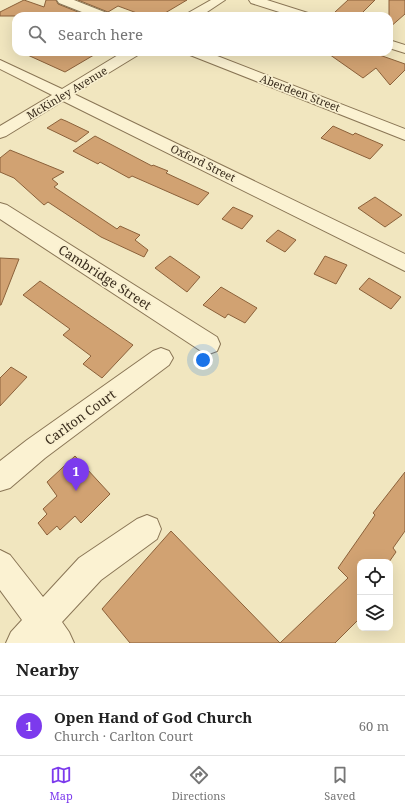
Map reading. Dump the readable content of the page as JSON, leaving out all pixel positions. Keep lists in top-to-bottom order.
{
  "streets": {
    "street": [
      "McKinley Avenue",
      "Aberdeen Street",
      "Oxford Street",
      "Cambridge Street",
      "Carlton Court"
    ]
  },
  "crossings": [
    ["McKinley Avenue", "Oxford Street"]
  ],
  "page": {
    "search": "Search here",
    "pins": "1",
    "heading": "Nearby",
    "list": [
      {
        "mark": "1",
        "name": "Open Hand of God Church",
        "note": "Church · Carlton Court",
        "value": "60 m"
      }
    ],
    "nav": ["Map", "Directions", "Saved"]
  }
}
